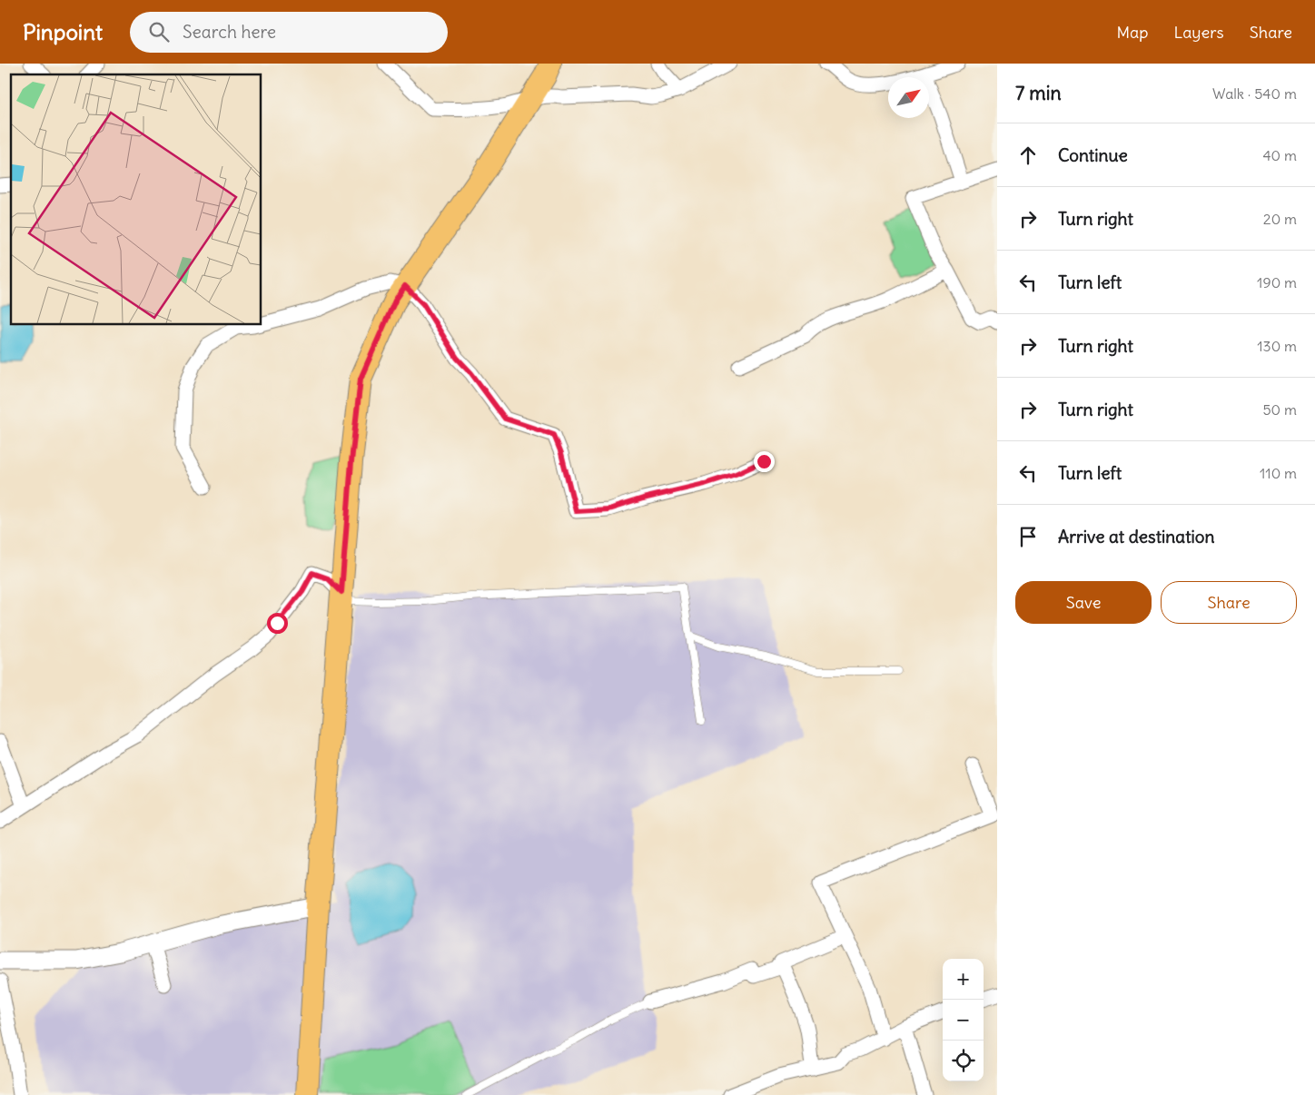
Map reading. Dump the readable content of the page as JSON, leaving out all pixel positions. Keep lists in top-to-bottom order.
{
  "north": "top right",
  "page": {
    "header": "Pinpoint",
    "search": "Search here",
    "nav": ["Map", "Layers", "Share"],
    "heading": ["7 min", "Walk · 540 m"],
    "list": [
      ["Continue", "40 m"],
      ["Turn right", "20 m"],
      ["Turn left", "190 m"],
      ["Turn right", "130 m"],
      ["Turn right", "50 m"],
      ["Turn left", "110 m"],
      "Arrive at destination"
    ],
    "buttons": ["Save", "Share"],
    "map_buttons": ["+", "−"]
  }
}
